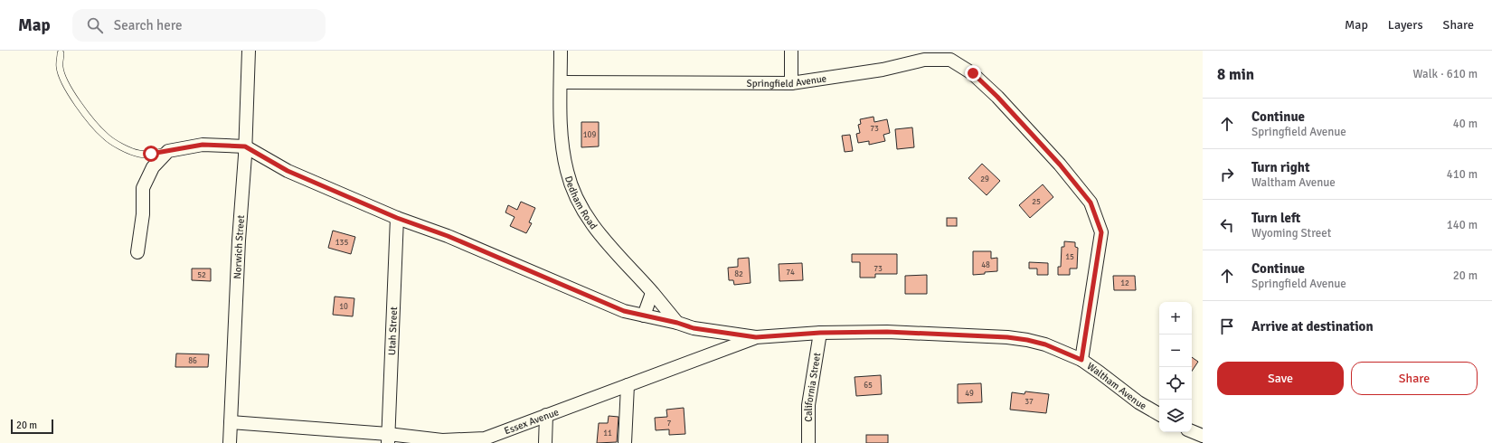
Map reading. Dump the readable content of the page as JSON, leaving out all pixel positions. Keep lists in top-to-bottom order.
{
  "streets": {
    "street": [
      "Springfield Avenue",
      "Dedham Road",
      "Norwich Street",
      "Utah Street",
      "Waltham Avenue",
      "California Street",
      "Essex Avenue"
    ]
  },
  "crossings": [
    ["Springfield Avenue", "Dedham Road"],
    ["Springfield Avenue", "Waltham Avenue"],
    ["Dedham Road", "Waltham Avenue"],
    ["Norwich Street", "Waltham Avenue"],
    ["Norwich Street", "Essex Avenue"],
    ["Utah Street", "Waltham Avenue"],
    ["Utah Street", "Essex Avenue"],
    ["Waltham Avenue", "California Street"],
    ["Waltham Avenue", "Essex Avenue"]
  ],
  "house_numbers": [
    "73",
    "109",
    "29",
    "25",
    "135",
    "15",
    "48",
    "73",
    "74",
    "82",
    "52",
    "12",
    "10",
    "86",
    "65",
    "49",
    "37",
    "7",
    "11"
  ],
  "scale_bar": "20 m",
  "page": {
    "header": "Map",
    "search": "Search here",
    "nav": ["Map", "Layers", "Share"],
    "heading": ["8 min", "Walk · 610 m"],
    "list": [
      ["Continue", "Springfield Avenue", "40 m"],
      ["Turn right", "Waltham Avenue", "410 m"],
      ["Turn left", "Wyoming Street", "140 m"],
      ["Continue", "Springfield Avenue", "20 m"],
      "Arrive at destination"
    ],
    "map_buttons": ["+", "−"],
    "buttons": ["Save", "Share"],
    "scale": "20 m"
  }
}
